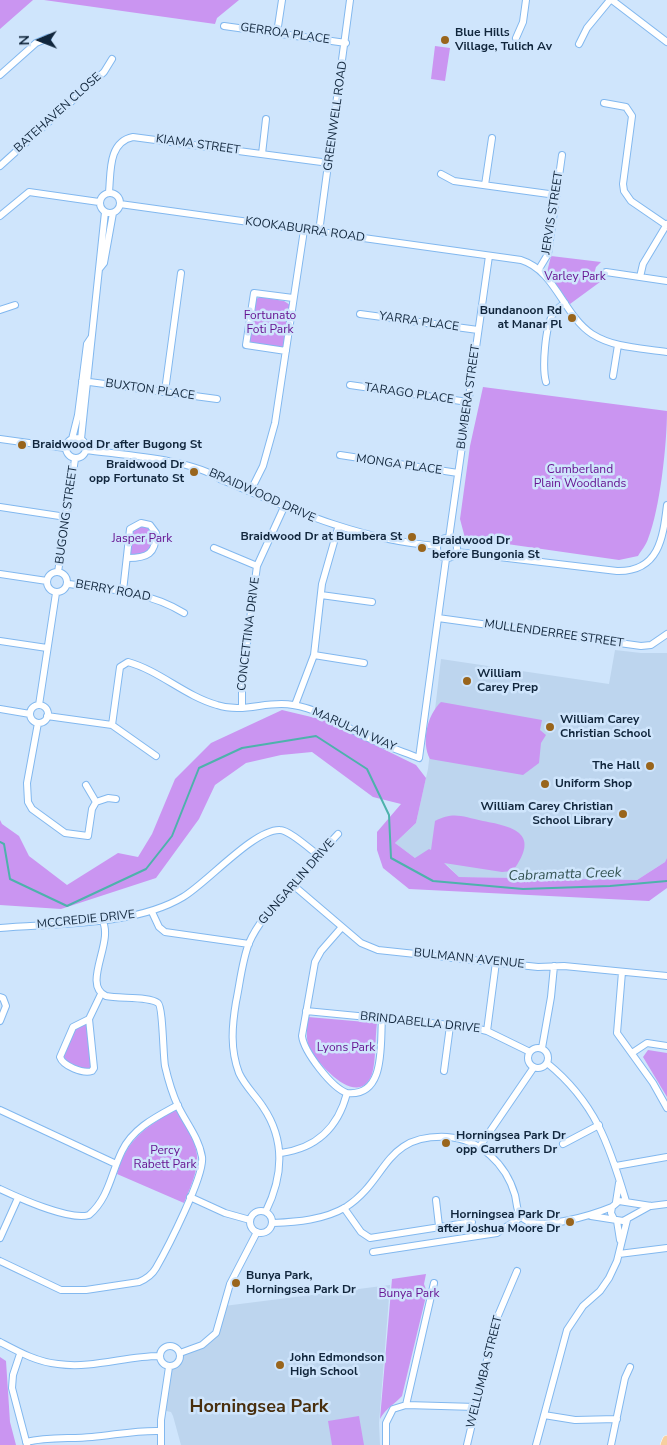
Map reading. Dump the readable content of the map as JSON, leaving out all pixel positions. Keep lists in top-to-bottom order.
{
  "streets": {
    "street": [
      "GERROA PLACE",
      "BATEHAVEN CLOSE",
      "GREENWELL ROAD",
      "KIAMA STREET",
      "JERVIS STREET",
      "KOOKABURRA ROAD",
      "YARRA PLACE",
      "BUXTON PLACE",
      "TARAGO PLACE",
      "BUMBERA STREET",
      "MONGA PLACE",
      "BRAIDWOOD DRIVE",
      "BUGONG STREET",
      "BERRY ROAD",
      "CONCETTINA DRIVE",
      "MULLENDERREE STREET",
      "MARULAN WAY",
      "GUNGARLIN DRIVE",
      "MCCREDIE DRIVE",
      "BULMANN AVENUE",
      "BRINDABELLA DRIVE",
      "WELLUMBA STREET"
    ]
  },
  "crossings": [
    ["GERROA PLACE", "GREENWELL ROAD"],
    ["GREENWELL ROAD", "KIAMA STREET"],
    ["GREENWELL ROAD", "KOOKABURRA ROAD"],
    ["KIAMA STREET", "KOOKABURRA ROAD"],
    ["JERVIS STREET", "KOOKABURRA ROAD"],
    ["KOOKABURRA ROAD", "BUMBERA STREET"],
    ["YARRA PLACE", "BUMBERA STREET"],
    ["TARAGO PLACE", "BUMBERA STREET"],
    ["BUMBERA STREET", "MONGA PLACE"],
    ["BUMBERA STREET", "BRAIDWOOD DRIVE"],
    ["BRAIDWOOD DRIVE", "BUGONG STREET"],
    ["BRAIDWOOD DRIVE", "CONCETTINA DRIVE"],
    ["BUGONG STREET", "BERRY ROAD"],
    ["CONCETTINA DRIVE", "MARULAN WAY"],
    ["MULLENDERREE STREET", "MARULAN WAY"],
    ["GUNGARLIN DRIVE", "MCCREDIE DRIVE"],
    ["GUNGARLIN DRIVE", "BULMANN AVENUE"]
  ],
  "districts": ["Horningsea Park"],
  "water": ["Cabramatta Creek"],
  "parks": [
    "Varley Park",
    "Fortunato Foti Park",
    "Cumberland Plain Woodlands",
    "Jasper Park",
    "Lyons Park",
    "Percy Rabett Park",
    "Bunya Park"
  ],
  "places": [
    "Blue Hills Village, Tulich Av",
    "Bundanoon Rd at Manar Pl",
    "Braidwood Dr after Bugong St",
    "Braidwood Dr opp Fortunato St",
    "Braidwood Dr at Bumbera St",
    "Braidwood Dr before Bungonia St",
    "William Carey Prep",
    "William Carey Christian School",
    "The Hall",
    "Uniform Shop",
    "William Carey Christian School Library",
    "Horningsea Park Dr opp Carruthers Dr",
    "Horningsea Park Dr after Joshua Moore Dr",
    "Bunya Park, Horningsea Park Dr",
    "John Edmondson High School"
  ],
  "north": "left"
}
